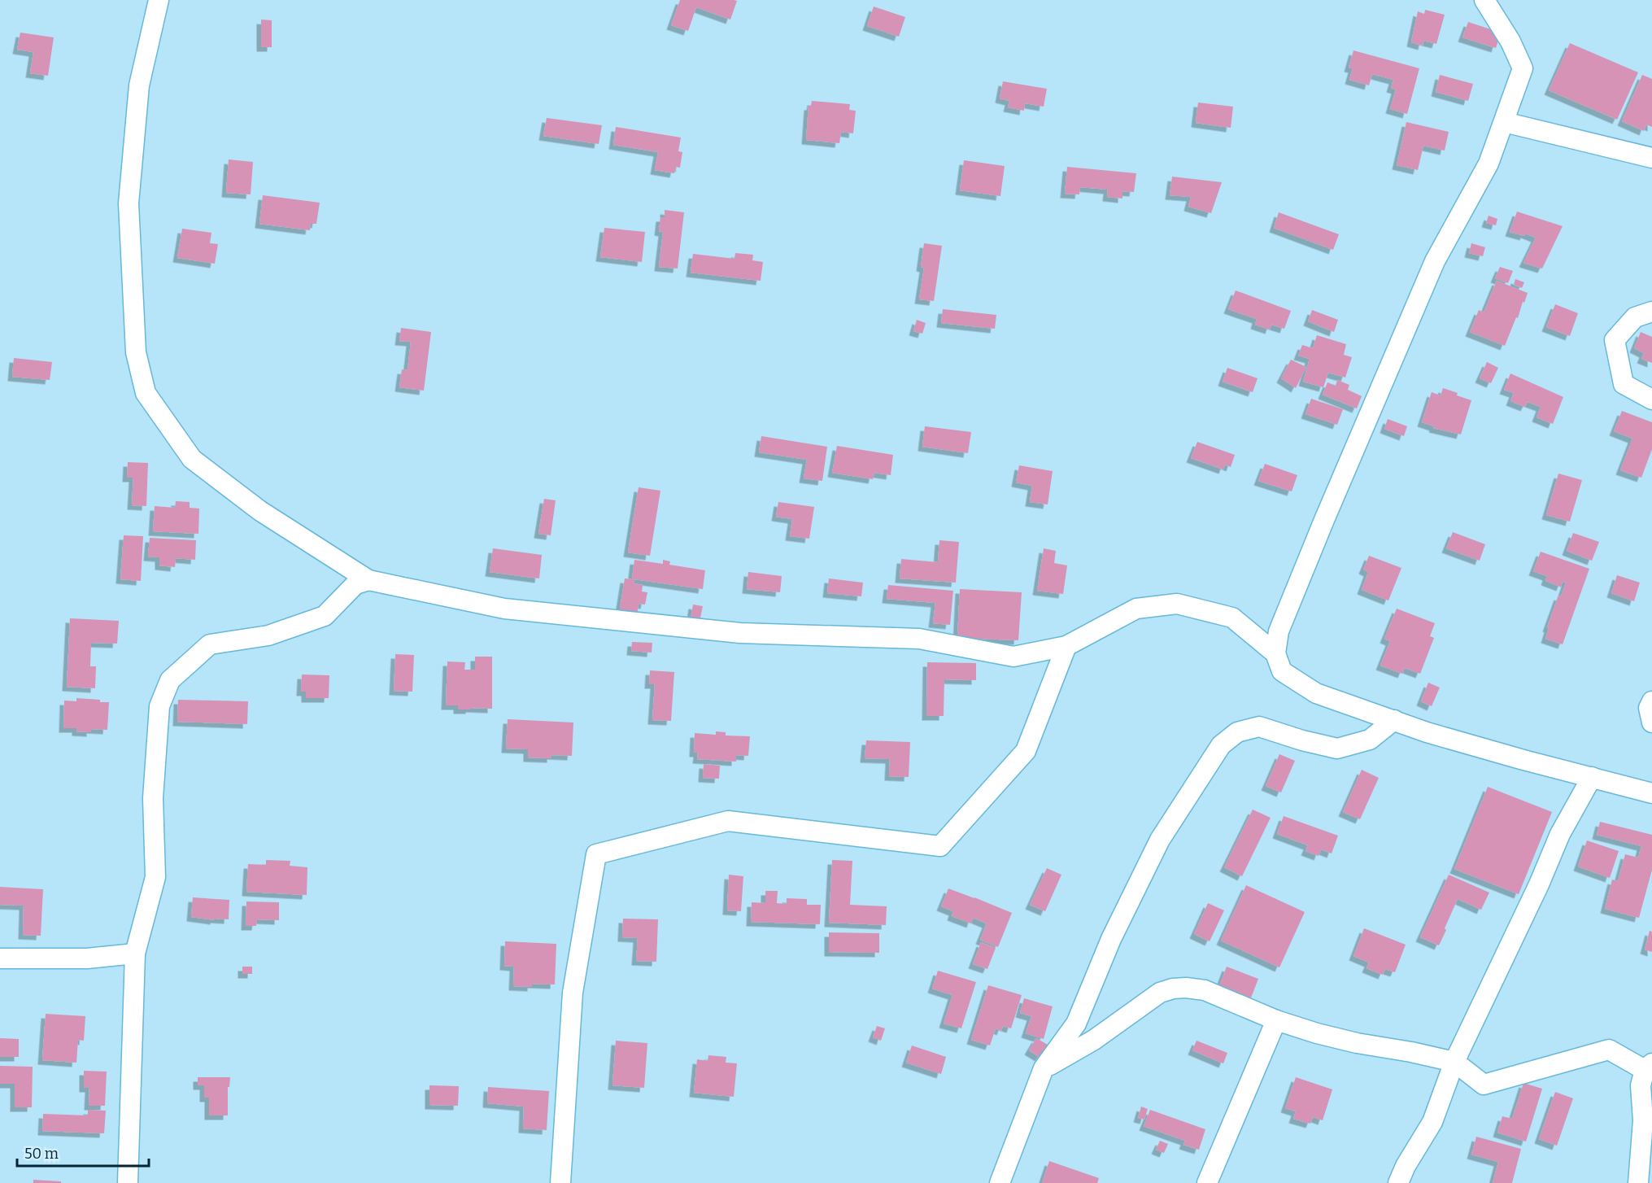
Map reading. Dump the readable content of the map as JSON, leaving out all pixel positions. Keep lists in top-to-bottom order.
{
  "scale_bar": "50 m"
}
